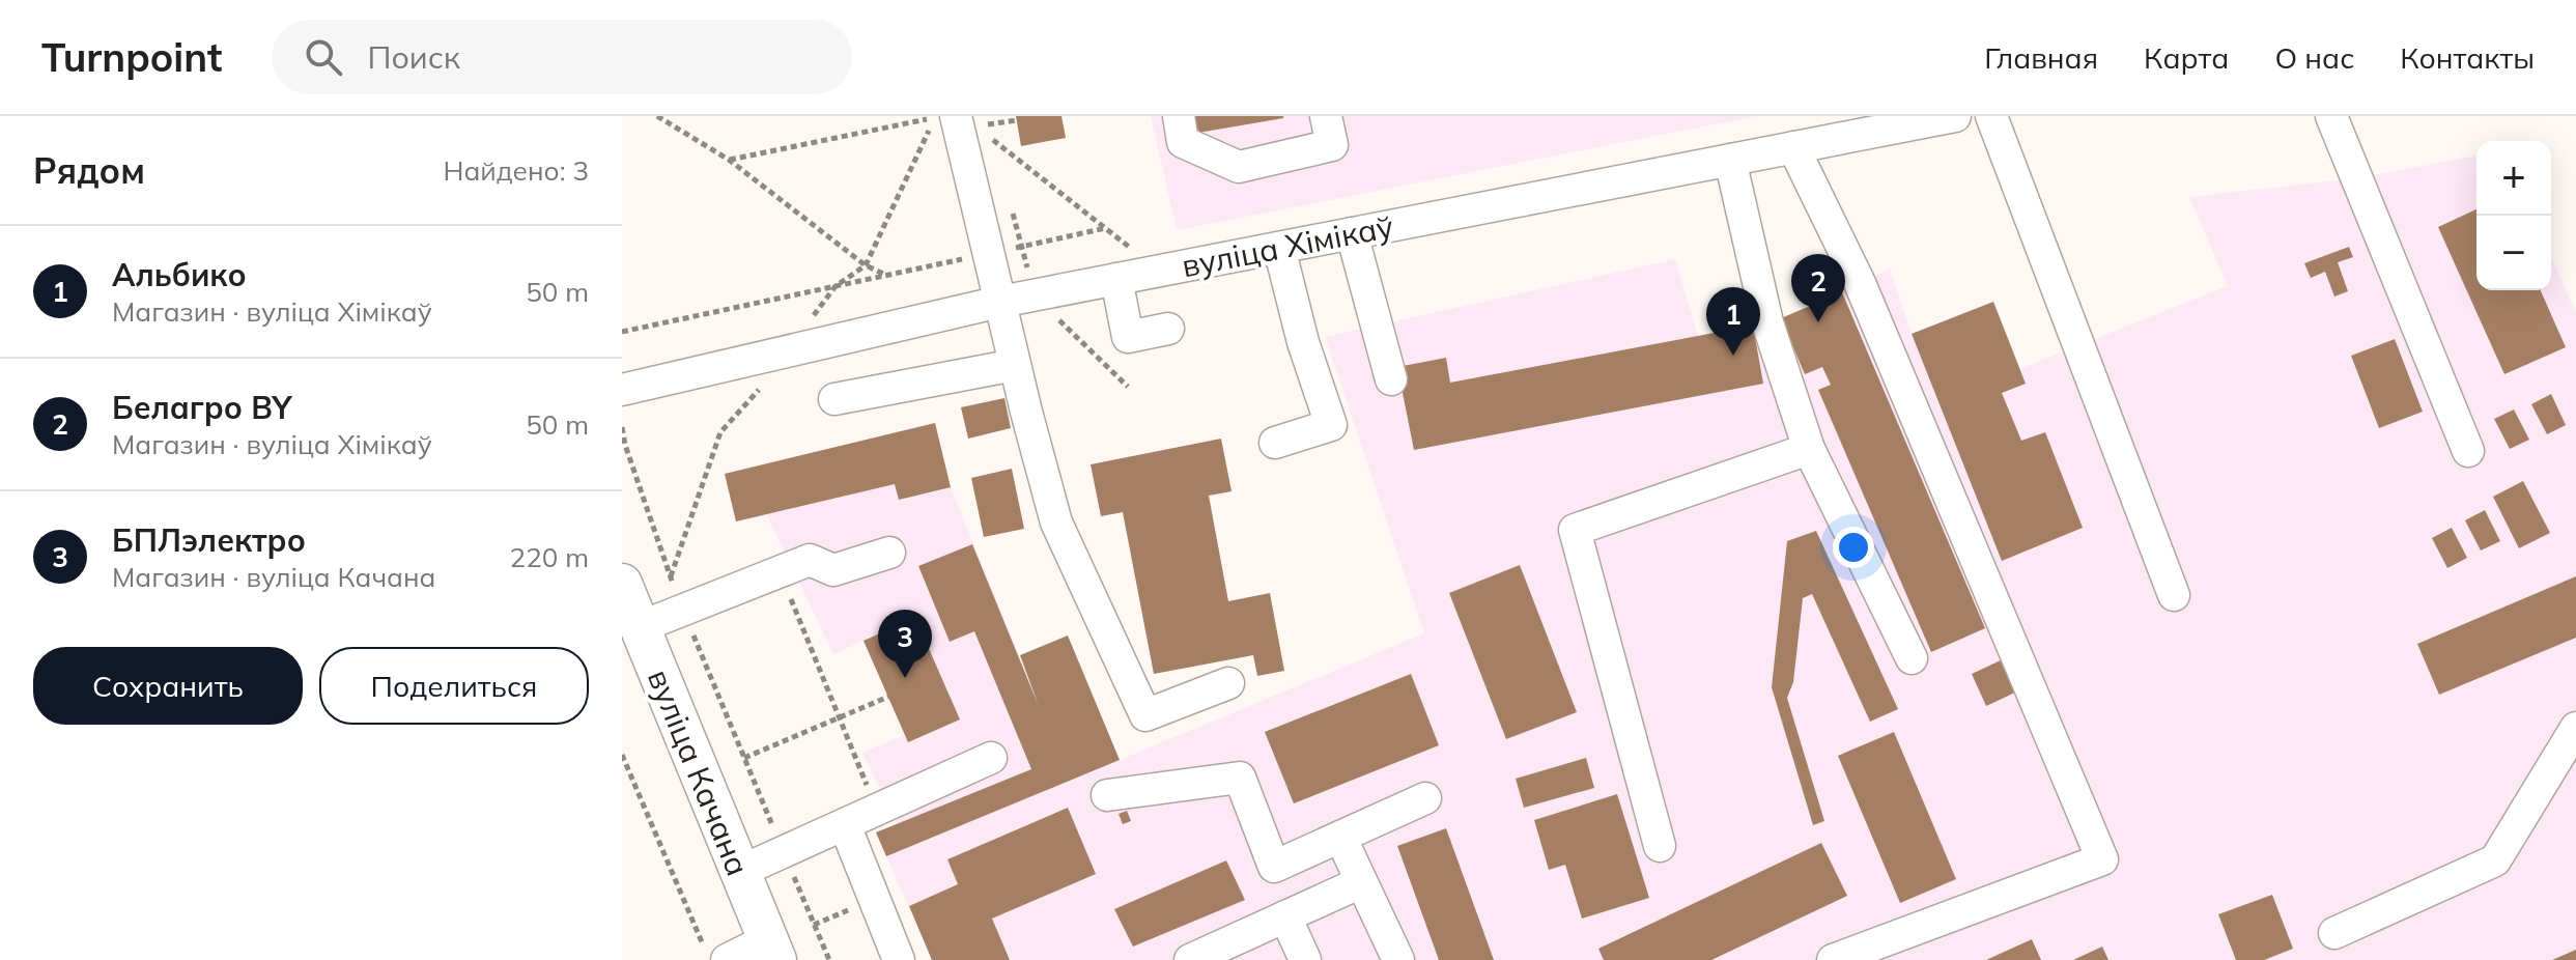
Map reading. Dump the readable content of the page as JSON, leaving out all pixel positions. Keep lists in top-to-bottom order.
{
  "streets": {
    "main road": ["вуліца Качана"],
    "street": ["вуліца Хімікаў"]
  },
  "page": {
    "header": "Turnpoint",
    "search": "Поиск",
    "nav": [
      "Главная",
      "Карта",
      "О нас",
      "Контакты"
    ],
    "heading": ["Рядом", "Найдено: 3"],
    "map_buttons": ["+", "−"],
    "list": [
      {
        "mark": "1",
        "name": "Альбико",
        "note": "Магазин · вуліца Хімікаў",
        "value": "50 m"
      },
      {
        "mark": "2",
        "name": "Белагро BY",
        "note": "Магазин · вуліца Хімікаў",
        "value": "50 m"
      },
      {
        "mark": "3",
        "name": "БПЛэлектро",
        "note": "Магазин · вуліца Качана",
        "value": "220 m"
      }
    ],
    "pins": ["2", "1", "3"],
    "buttons": ["Сохранить", "Поделиться"]
  }
}
